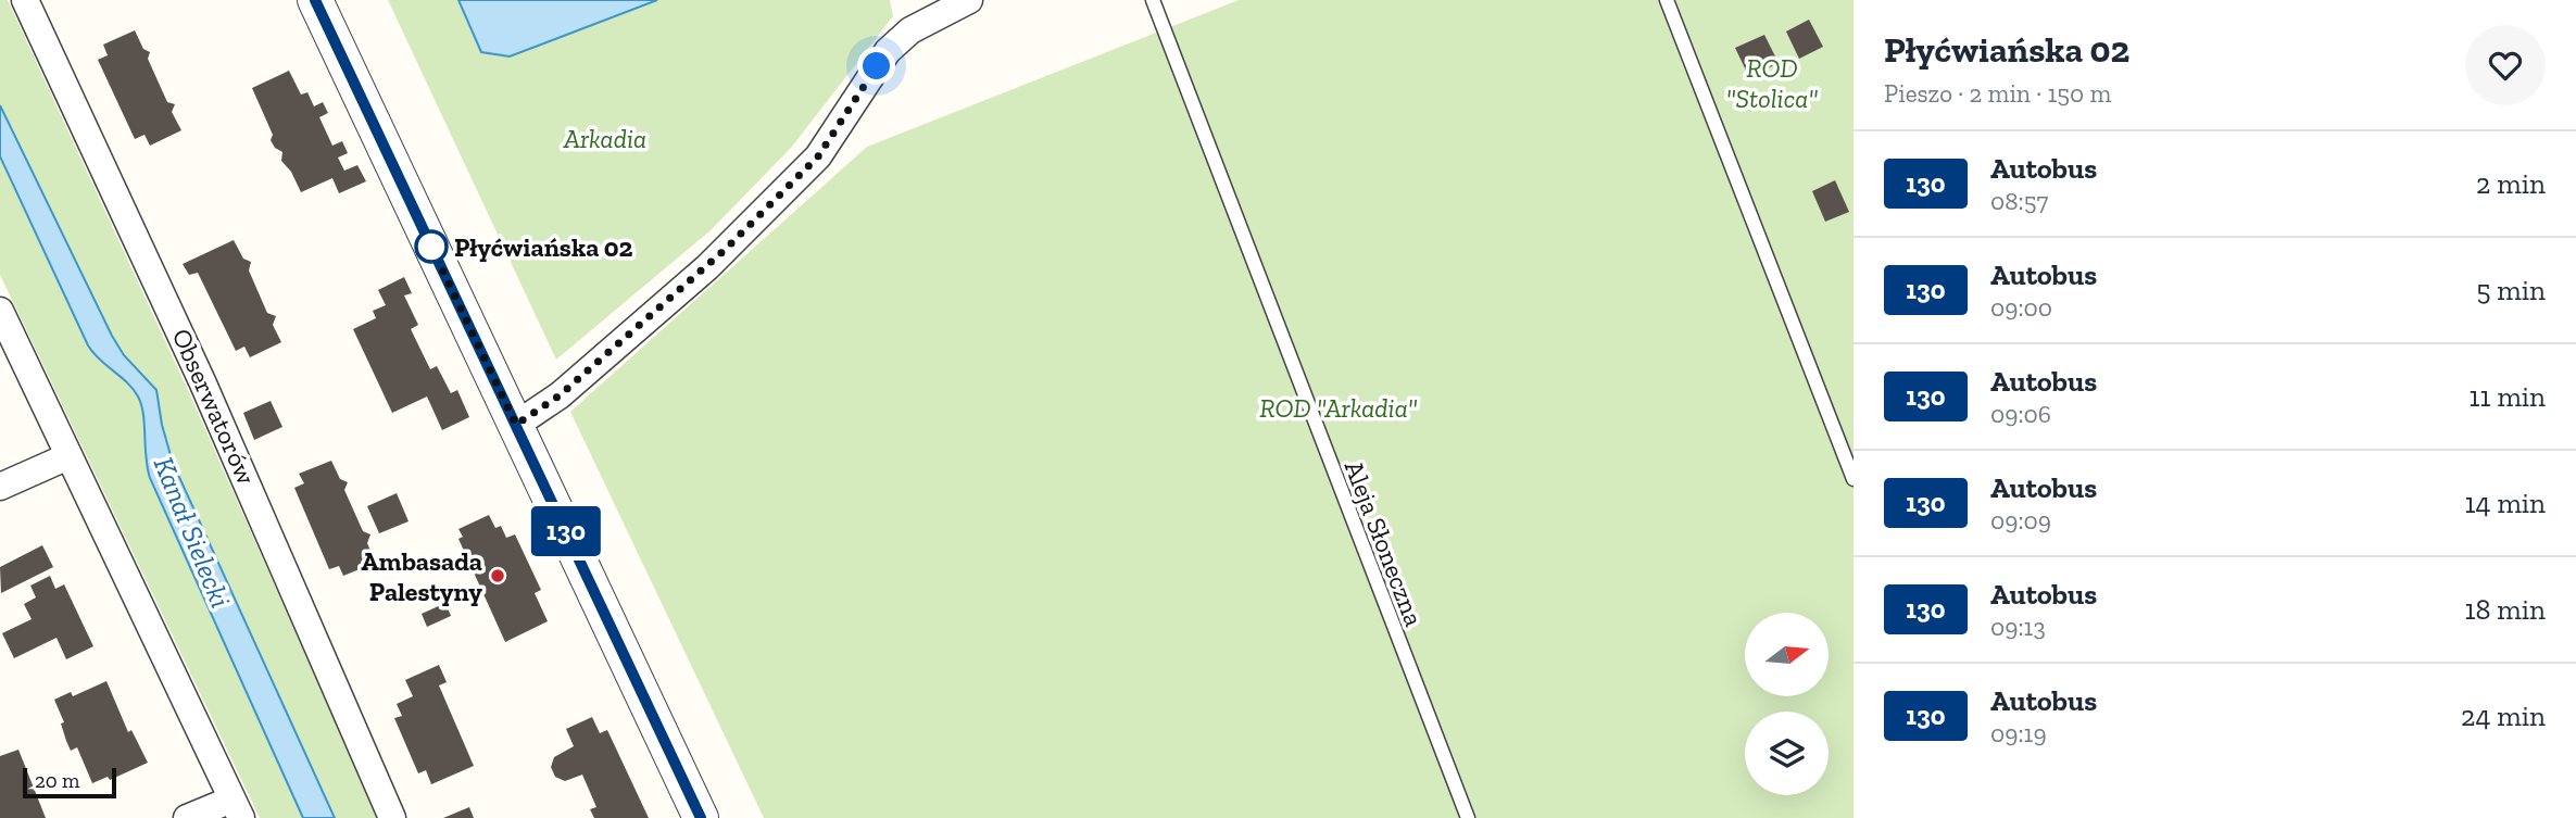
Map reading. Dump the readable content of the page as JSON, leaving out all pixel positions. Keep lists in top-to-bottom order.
{
  "streets": {
    "street": ["Obserwatorów"],
    "lane": ["Aleja Słoneczna"]
  },
  "water": ["Kanał Sielecki"],
  "parks": ["ROD \"Stolica\"", "Arkadia", "ROD \"Arkadia\""],
  "places": ["Płyćwiańska 02", "Ambasada Palestyny"],
  "lines": ["bus line 130"],
  "scale_bar": "20 m",
  "north": "right",
  "page": {
    "on_map": "130",
    "heading": ["Płyćwiańska 02", "Pieszo · 2 min · 150 m"],
    "list": [
      {
        "mark": "130",
        "name": "Autobus",
        "note": "08:57",
        "value": "2 min"
      },
      {
        "mark": "130",
        "name": "Autobus",
        "note": "09:00",
        "value": "5 min"
      },
      {
        "mark": "130",
        "name": "Autobus",
        "note": "09:06",
        "value": "11 min"
      },
      {
        "mark": "130",
        "name": "Autobus",
        "note": "09:09",
        "value": "14 min"
      },
      {
        "mark": "130",
        "name": "Autobus",
        "note": "09:13",
        "value": "18 min"
      },
      {
        "mark": "130",
        "name": "Autobus",
        "note": "09:19",
        "value": "24 min"
      }
    ],
    "scale": "20 m"
  }
}
